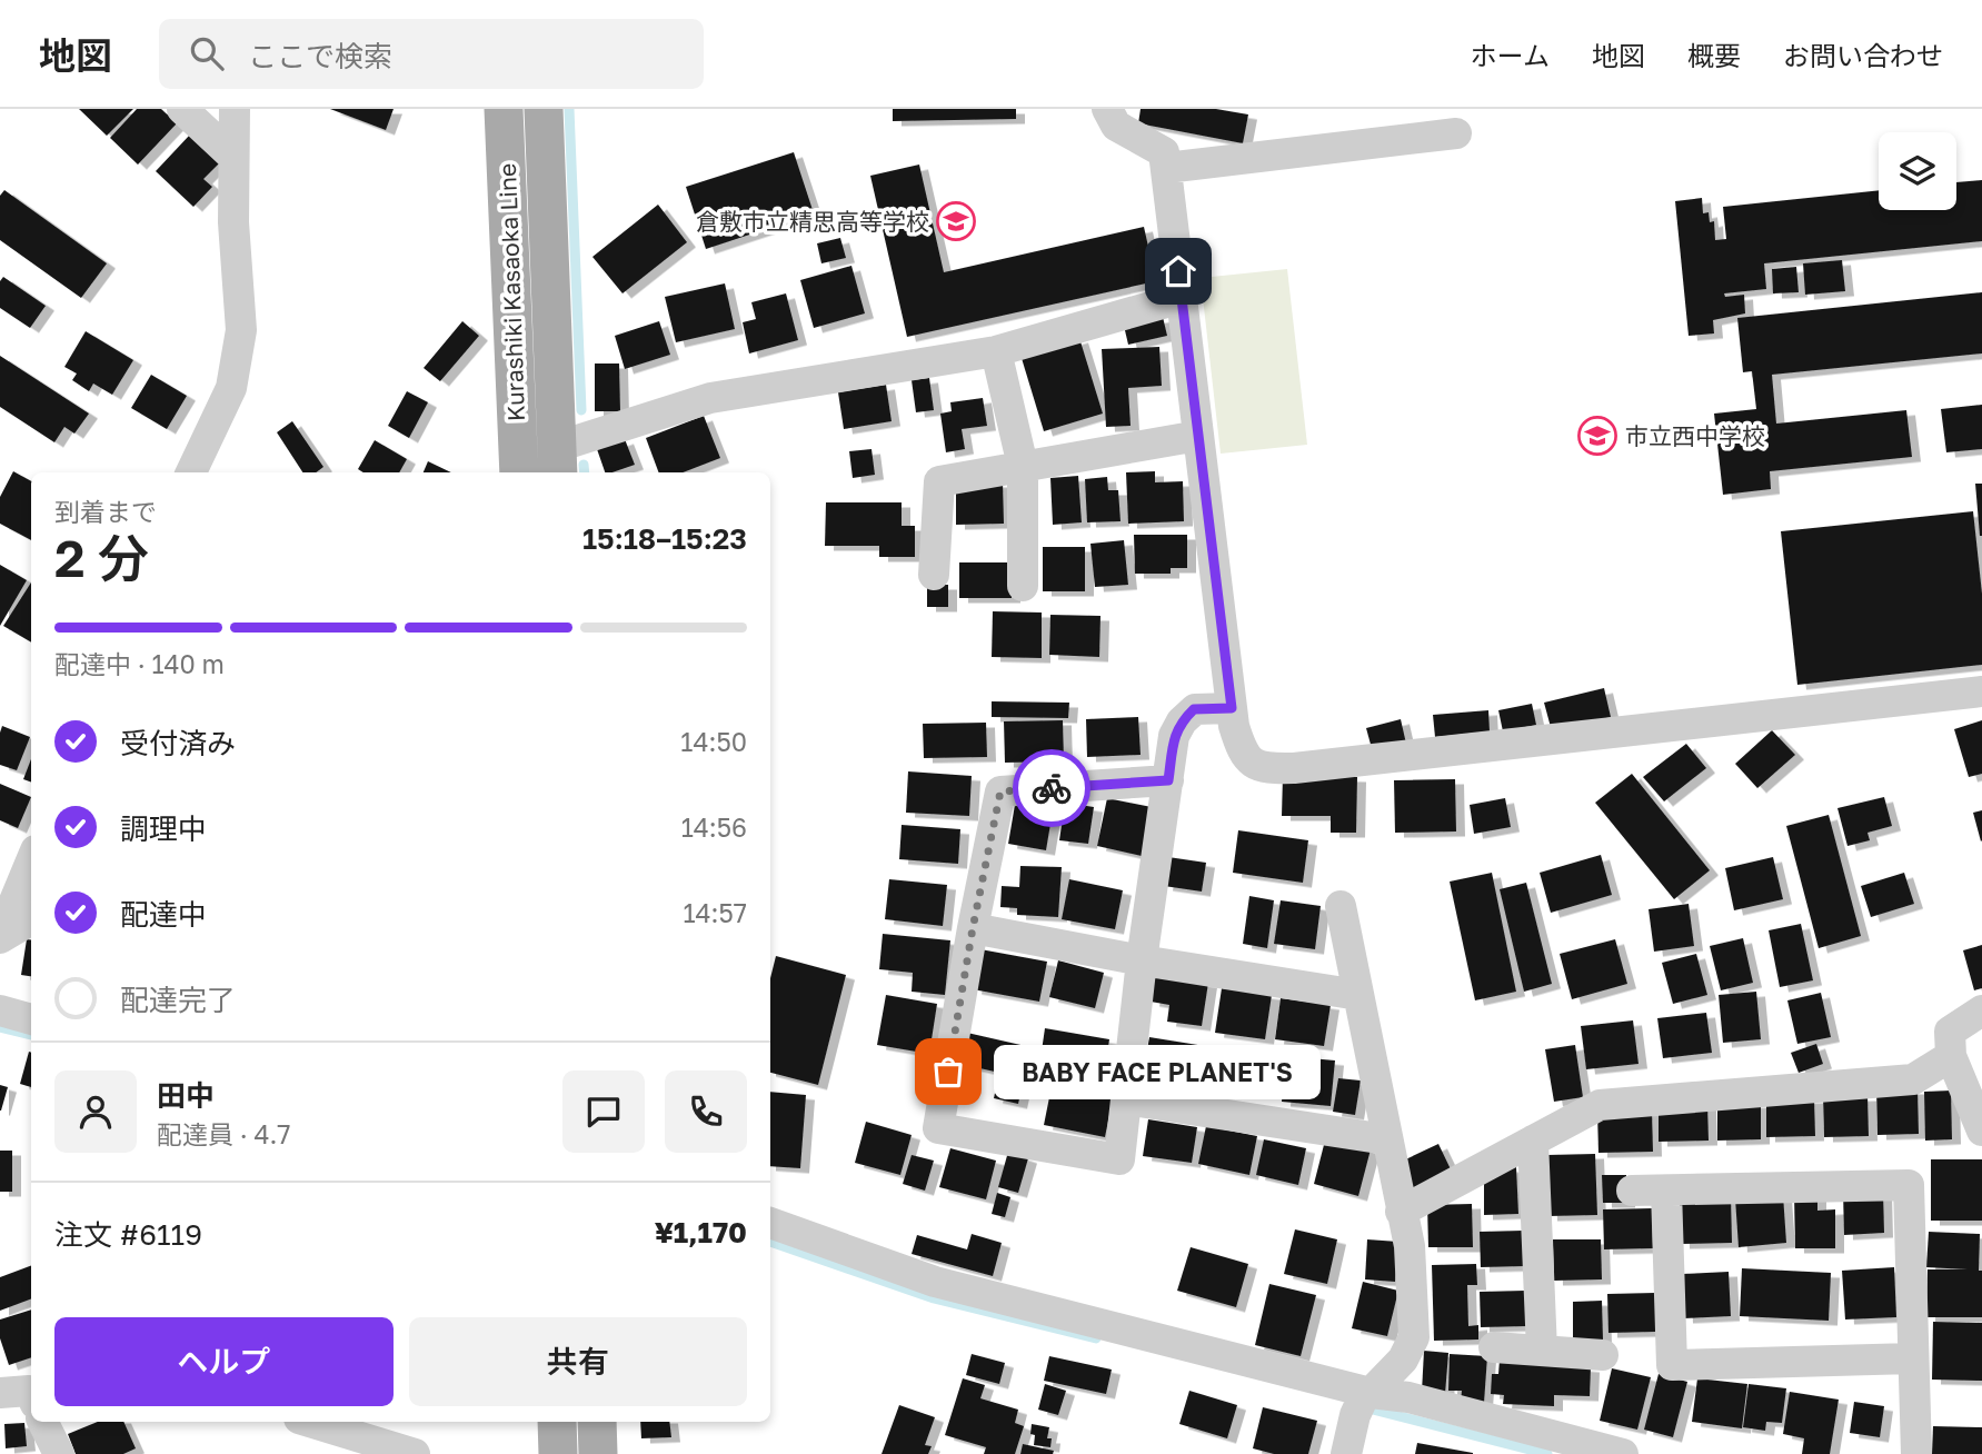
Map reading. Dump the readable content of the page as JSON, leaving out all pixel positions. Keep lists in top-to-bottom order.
{
  "streets": {
    "main road": ["Kurashiki Kasaoka Line"]
  },
  "places": {
    "school or university": ["倉敷市立精思高等学校", "市立西中学校"],
    "other": ["BABY FACE PLANET'S"]
  },
  "page": {
    "header": "地図",
    "search": "ここで検索",
    "nav": [
      "ホーム",
      "地図",
      "概要",
      "お問い合わせ"
    ],
    "heading": ["2 分", "到着まで", "15:18–15:23"],
    "panel": [
      "田中",
      "配達員 · 4.7",
      "注文 #6119",
      "¥1,170"
    ],
    "bar": "配達中 · 140 m",
    "list": [
      ["受付済み", "14:50"],
      ["調理中", "14:56"],
      ["配達中", "14:57"],
      "配達完了"
    ],
    "bubble": "BABY FACE PLANET'S",
    "buttons": ["ヘルプ", "共有"]
  }
}
